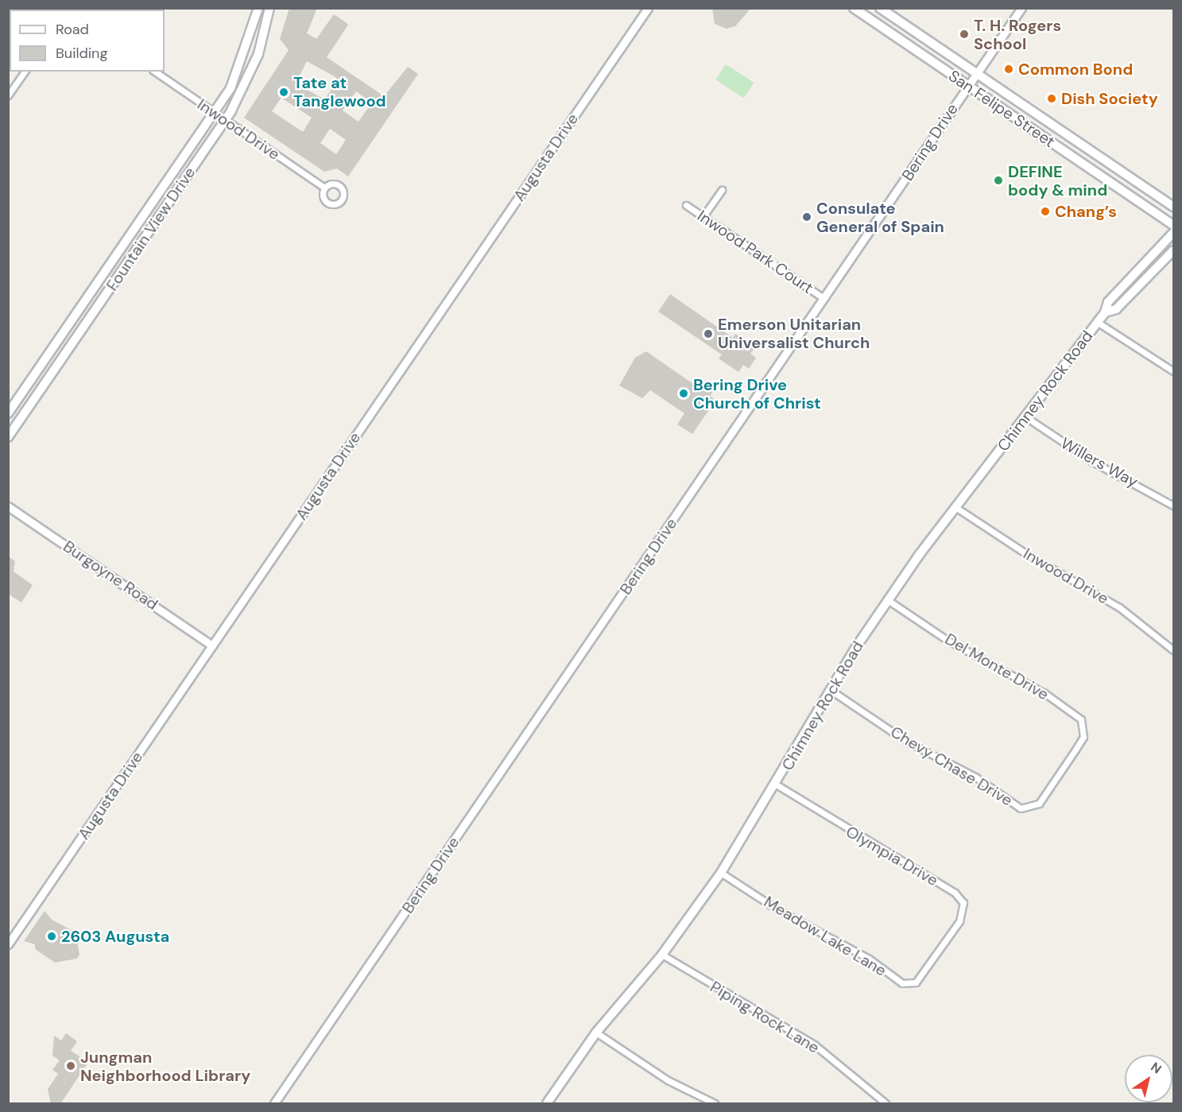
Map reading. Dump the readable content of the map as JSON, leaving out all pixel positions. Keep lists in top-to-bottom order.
{
  "streets": {
    "main road": ["San Felipe Street", "Fountain View Drive", "Chimney Rock Road"],
    "street": [
      "Inwood Drive",
      "Bering Drive",
      "Augusta Drive",
      "Inwood Park Court",
      "Willers Way",
      "Burgoyne Road",
      "Del Monte Drive",
      "Chevy Chase Drive",
      "Olympia Drive",
      "Meadow Lake Lane",
      "Piping Rock Lane"
    ]
  },
  "crossings": [
    ["San Felipe Street", "Bering Drive"],
    ["Inwood Drive", "Fountain View Drive"],
    ["Inwood Drive", "Chimney Rock Road"],
    ["Bering Drive", "Inwood Park Court"],
    ["Augusta Drive", "Burgoyne Road"],
    ["Chimney Rock Road", "Willers Way"],
    ["Chimney Rock Road", "Del Monte Drive"],
    ["Chimney Rock Road", "Chevy Chase Drive"],
    ["Chimney Rock Road", "Olympia Drive"],
    ["Chimney Rock Road", "Meadow Lake Lane"],
    ["Chimney Rock Road", "Piping Rock Lane"],
    ["Del Monte Drive", "Chevy Chase Drive"],
    ["Olympia Drive", "Meadow Lake Lane"]
  ],
  "places": [
    "T. H. Rogers School",
    "Common Bond",
    "Tate at Tanglewood",
    "Dish Society",
    "DEFINE body & mind",
    "Chang’s",
    "Consulate General of Spain",
    "Emerson Unitarian Universalist Church",
    "Bering Drive Church of Christ",
    "2603 Augusta",
    "Jungman Neighborhood Library"
  ],
  "legend": ["Road", "Building"],
  "north": "top right"
}
